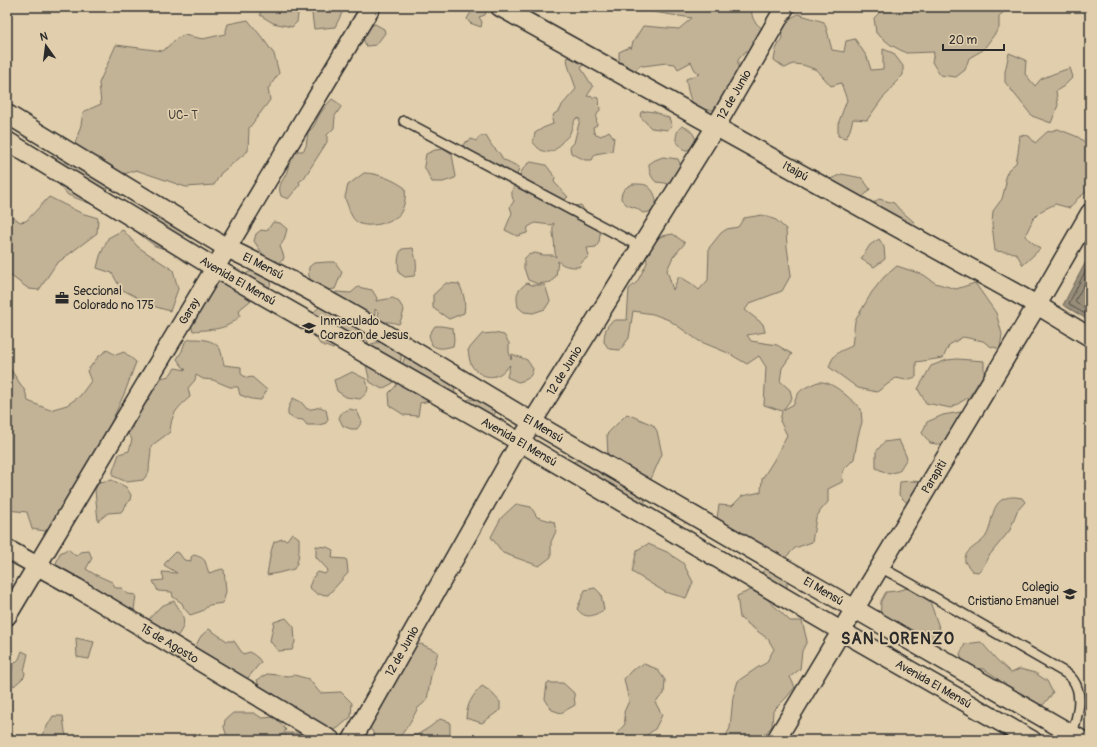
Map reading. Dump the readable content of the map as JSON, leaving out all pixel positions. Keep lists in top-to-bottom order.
{
  "streets": {
    "street": [
      "12 de Junio",
      "Itaipú",
      "El Mensú",
      "Avenida El Mensú",
      "Garay",
      "Parapiti",
      "15 de Agosto"
    ]
  },
  "crossings": [
    ["12 de Junio", "Itaipú"],
    ["12 de Junio", "El Mensú"],
    ["12 de Junio", "Avenida El Mensú"],
    ["Itaipú", "Parapiti"],
    ["El Mensú", "Garay"],
    ["El Mensú", "Parapiti"],
    ["Avenida El Mensú", "Garay"],
    ["Avenida El Mensú", "Parapiti"],
    ["Garay", "15 de Agosto"]
  ],
  "districts": ["SAN LORENZO"],
  "parks": ["UC- T"],
  "places": {
    "office": ["Seccional Colorado nº 175"],
    "school or university": ["Inmaculado Corazon de Jesus", "Colegio Cristiano Emanuel"]
  },
  "scale_bar": "20 m",
  "north": "top"
}
